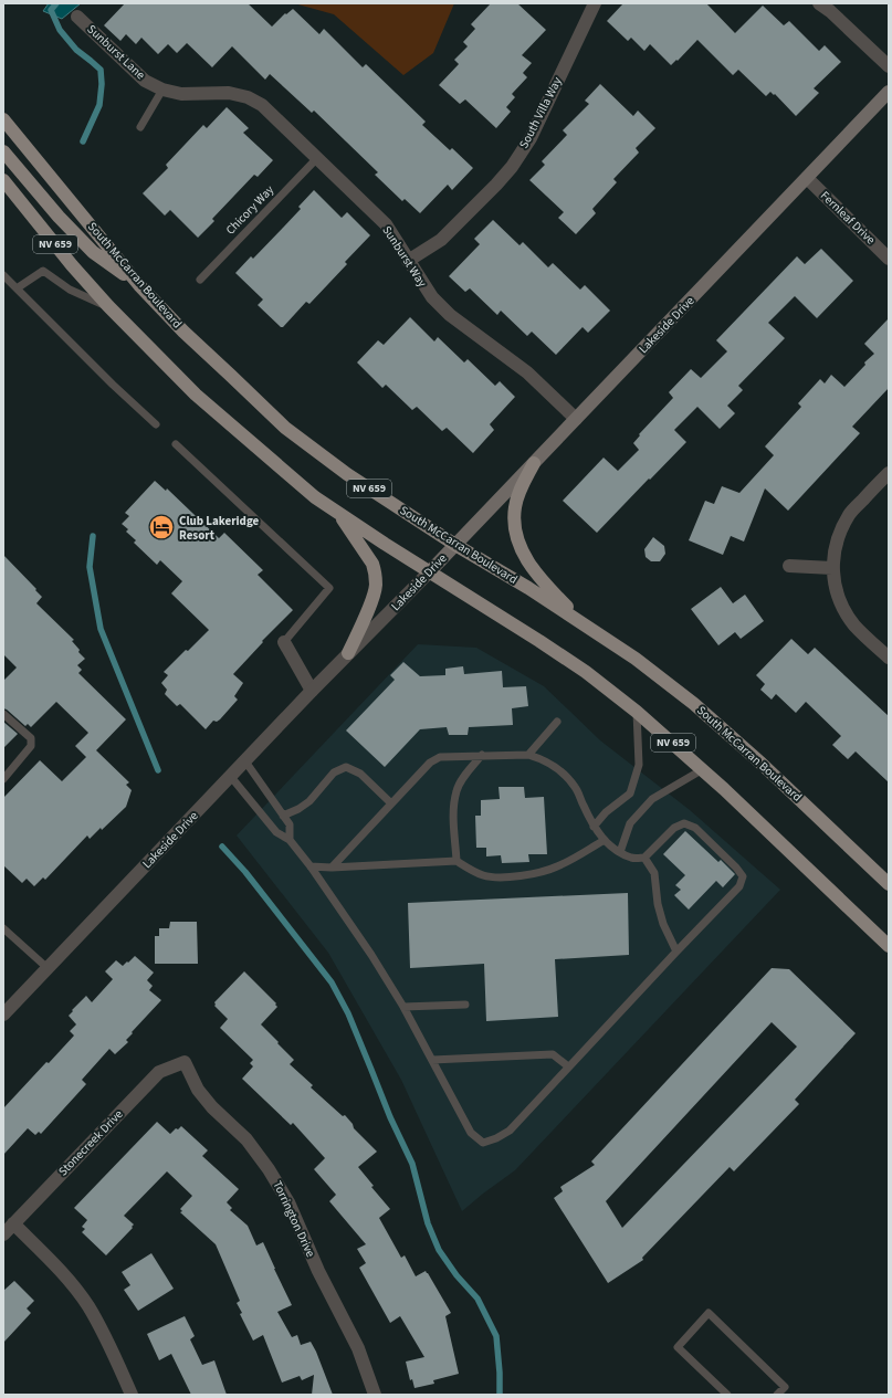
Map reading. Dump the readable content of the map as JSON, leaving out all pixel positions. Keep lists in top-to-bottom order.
{
  "streets": {
    "main road": ["NV 659", "South McCarran Boulevard", "Lakeside Drive"],
    "street": [
      "Sunburst Lane",
      "South Villa Way",
      "Fernleaf Drive",
      "Sunburst Way",
      "Stonecreek Drive",
      "Torrington Drive"
    ],
    "lane": ["Chicory Way"]
  },
  "crossings": [
    ["Sunburst Lane", "Sunburst Way"],
    ["South Villa Way", "Sunburst Way"],
    ["Chicory Way", "Sunburst Way"],
    ["Fernleaf Drive", "Lakeside Drive"],
    ["NV 659", "Lakeside Drive"],
    ["Sunburst Way", "Lakeside Drive"],
    ["South McCarran Boulevard", "Lakeside Drive"],
    ["Stonecreek Drive", "Torrington Drive"]
  ],
  "places": {
    "hotel": ["Club Lakeridge Resort"]
  }
}
